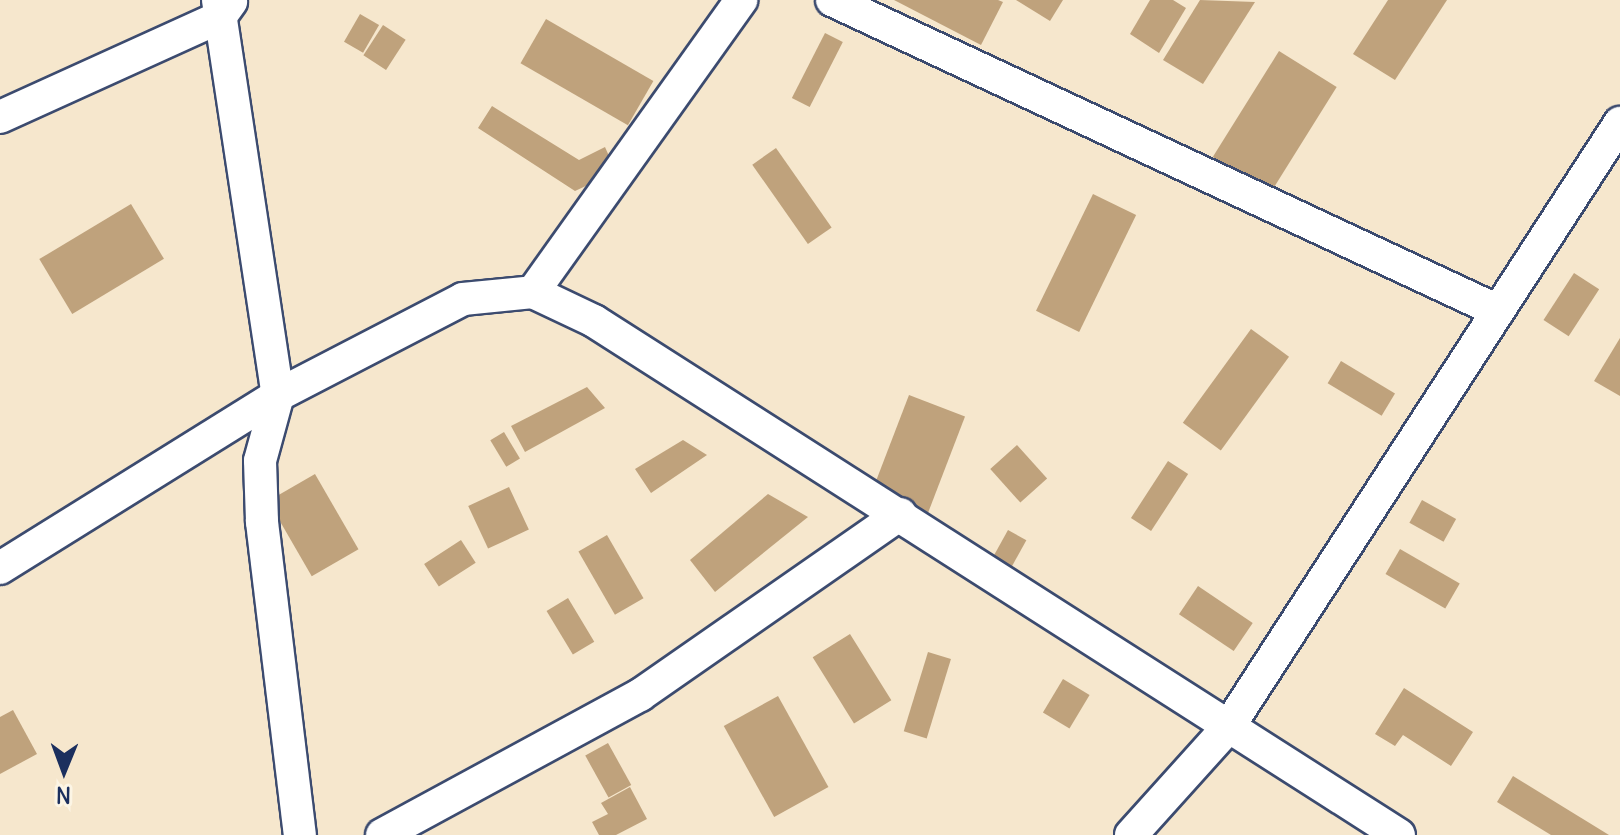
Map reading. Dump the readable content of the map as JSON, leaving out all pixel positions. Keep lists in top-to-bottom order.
{
  "north": "bottom"
}
